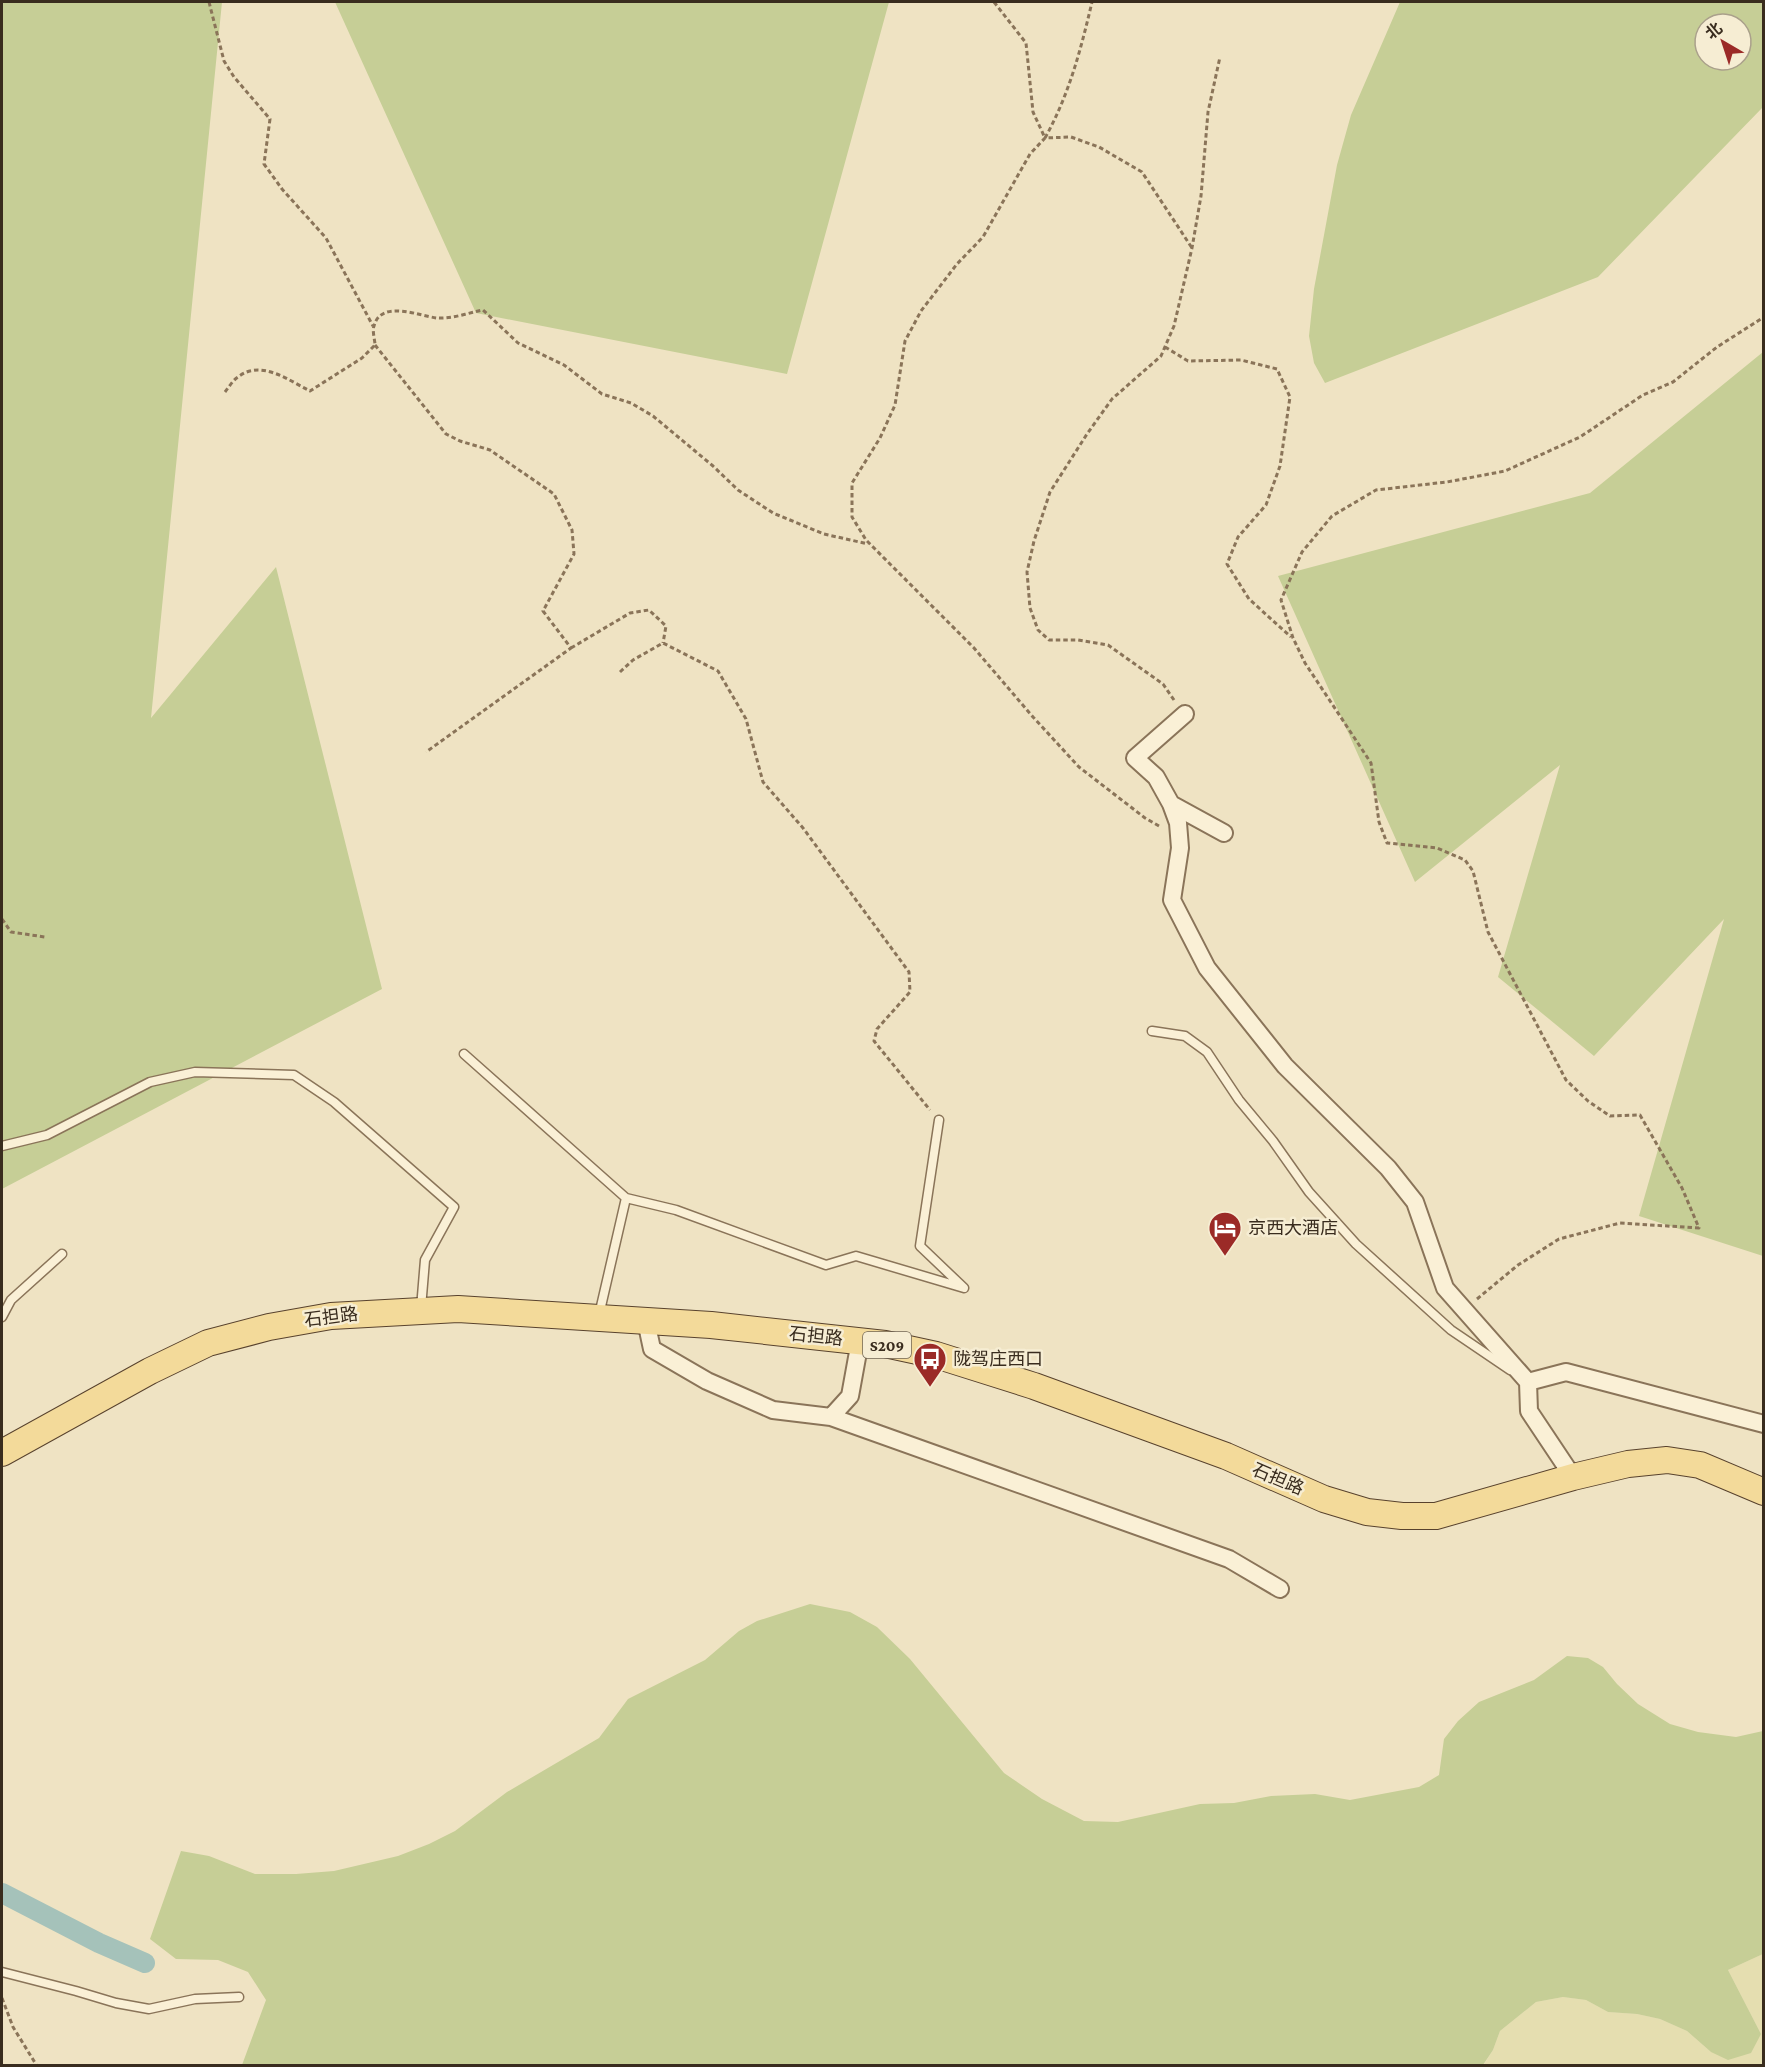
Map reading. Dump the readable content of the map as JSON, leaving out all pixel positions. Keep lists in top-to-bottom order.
{
  "streets": {
    "main road": ["石担路", "S209"]
  },
  "places": {
    "hotel": ["京西大酒店"],
    "bus stop": ["陇驾庄西口"]
  },
  "north": "top left"
}
